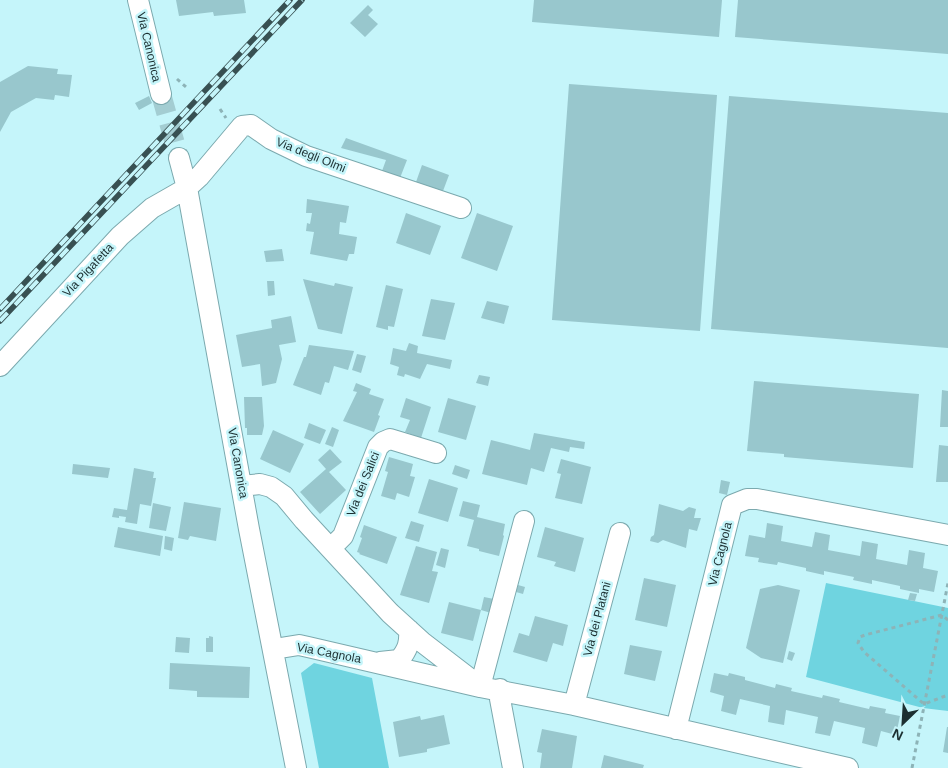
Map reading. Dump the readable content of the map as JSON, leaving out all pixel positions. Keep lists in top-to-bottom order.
{
  "streets": {
    "street": [
      "Via Canonica",
      "Via degli Olmi",
      "Via Pigafetta",
      "Via dei Salici",
      "Via Cagnola",
      "Via dei Platani"
    ]
  },
  "crossings": [
    ["Via Canonica", "Via degli Olmi"],
    ["Via Canonica", "Via Pigafetta"],
    ["Via Canonica", "Via Cagnola"],
    ["Via degli Olmi", "Via Pigafetta"],
    ["Via Cagnola", "Via dei Platani"]
  ],
  "north": "bottom left"
}
